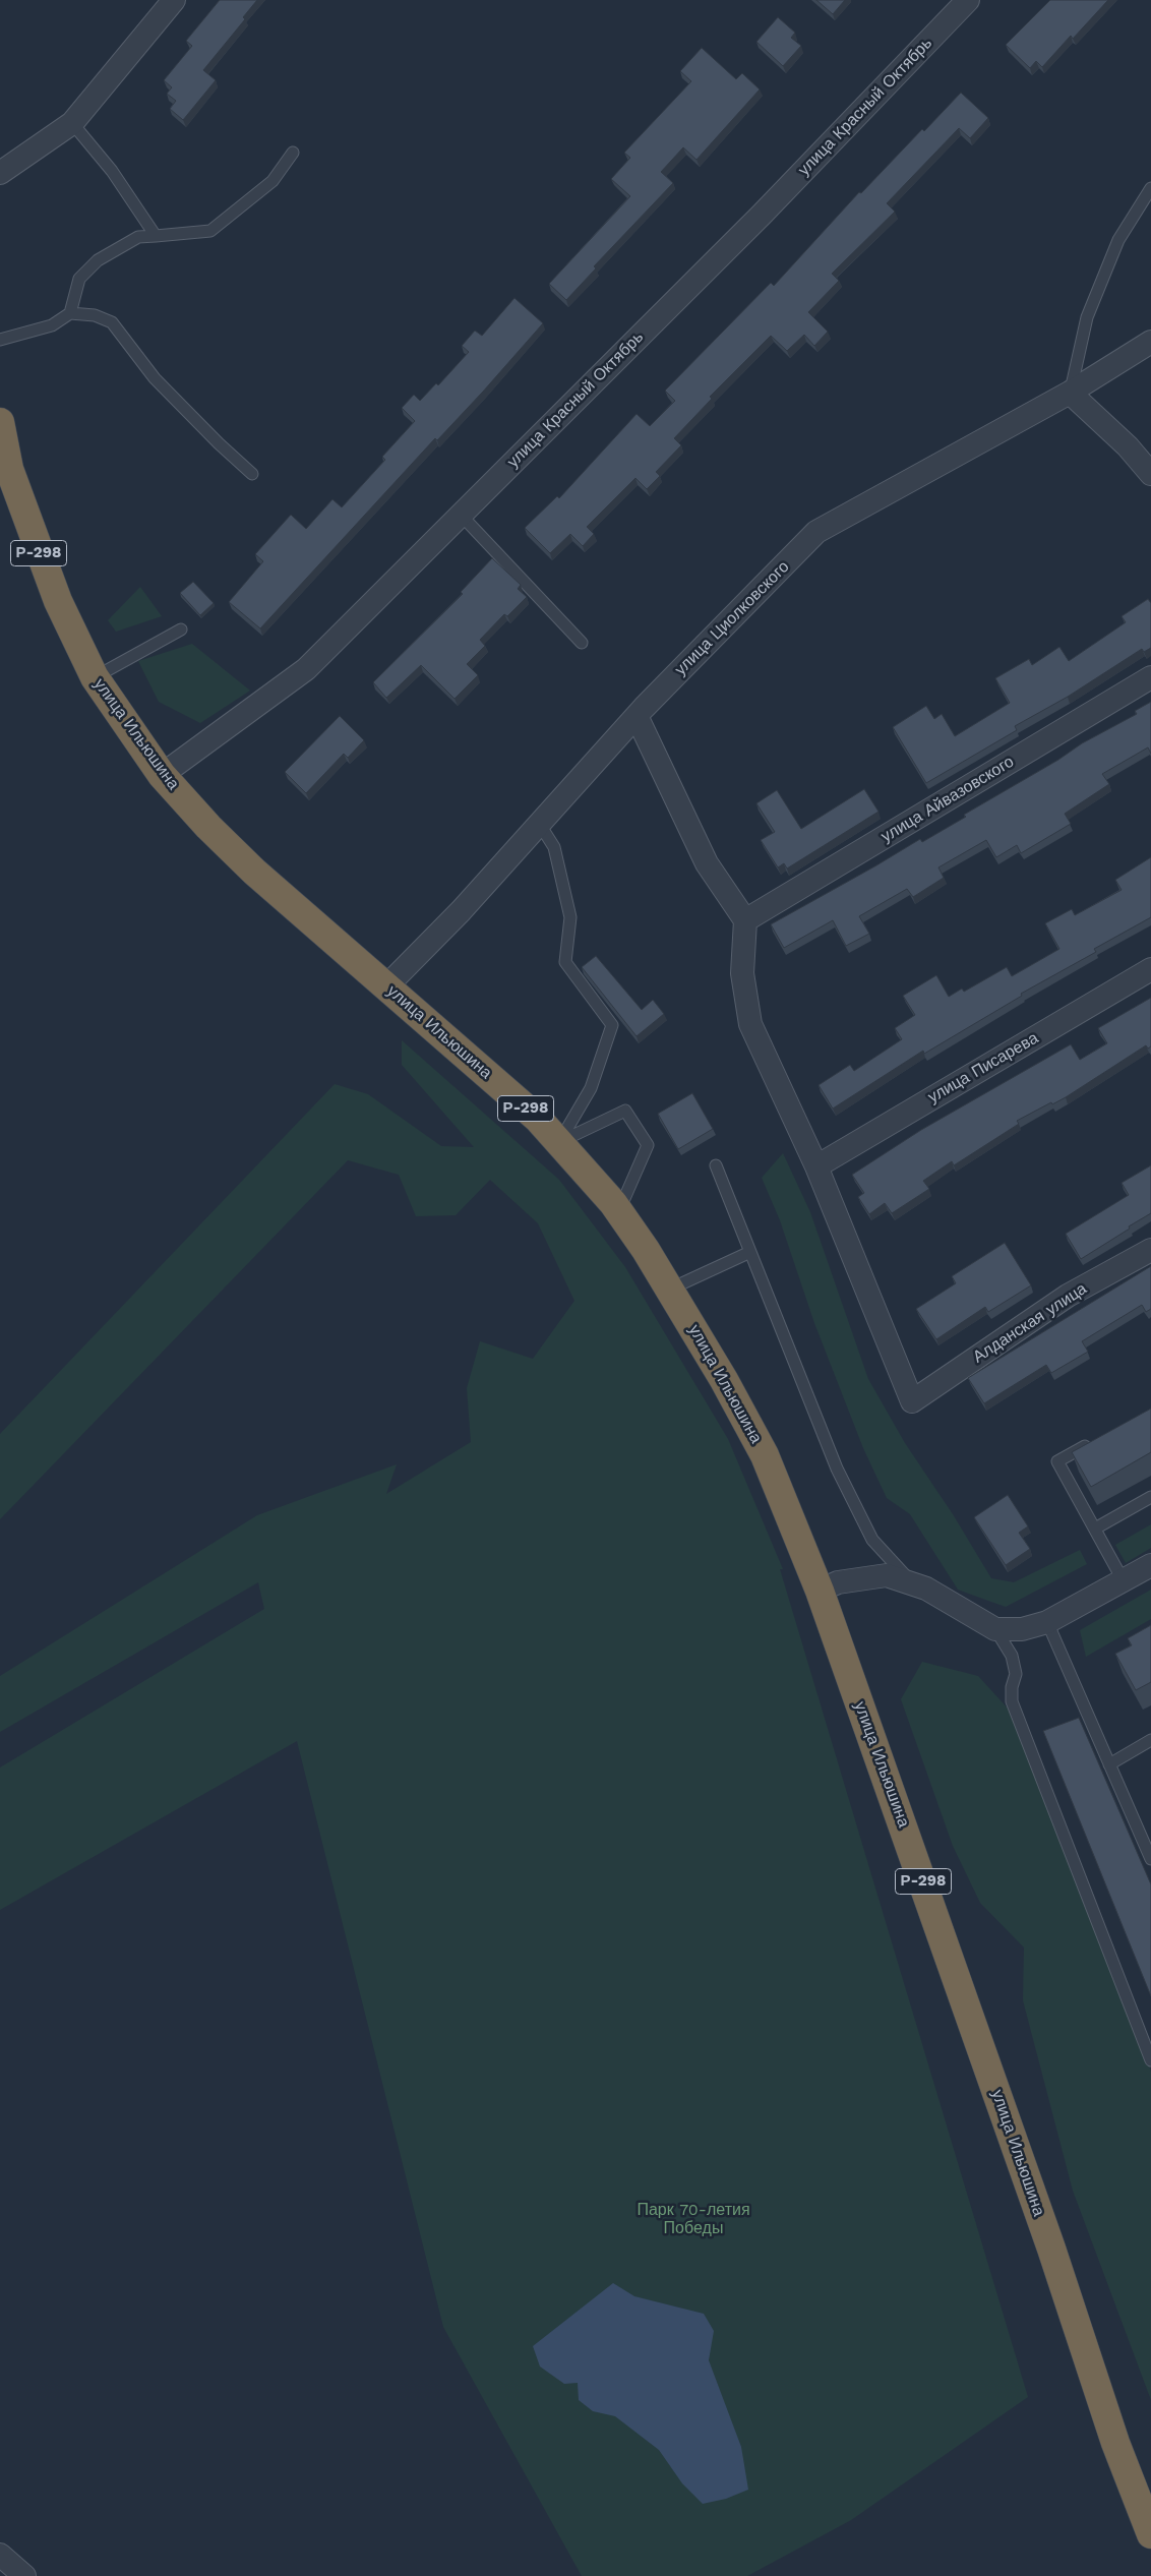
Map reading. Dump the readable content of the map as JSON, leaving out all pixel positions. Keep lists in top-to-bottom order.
{
  "streets": {
    "highway": ["Р-298", "улица Ильюшина"],
    "street": [
      "улица Красный Октябрь",
      "улица Циолковского",
      "улица Айвазовского",
      "улица Писарева",
      "Алданская улица"
    ]
  },
  "crossings": [
    ["улица Красный Октябрь", "улица Ильюшина"],
    ["улица Циолковского", "улица Ильюшина"],
    ["улица Писарева", "Алданская улица"]
  ],
  "parks": ["Парк 70-летия Победы"]
}
